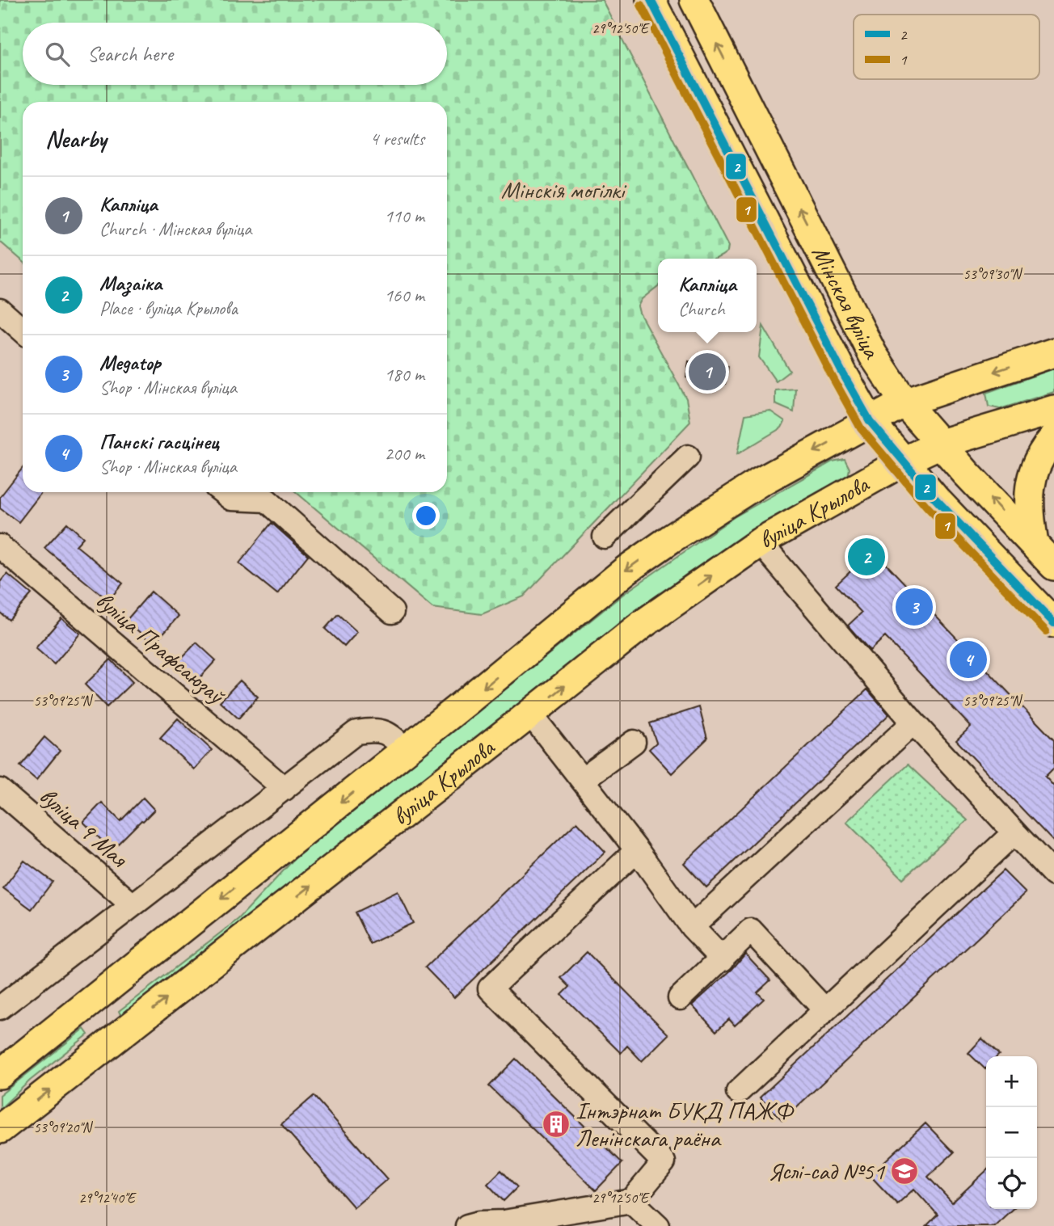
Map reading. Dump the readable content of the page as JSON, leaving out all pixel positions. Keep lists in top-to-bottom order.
{
  "streets": {
    "main road": ["Мінская вуліца", "вуліца Крылова"],
    "street": ["вуліца Прафсаюзаў", "вуліца 9 Мая"]
  },
  "crossings": [
    ["Мінская вуліца", "вуліца Крылова"]
  ],
  "parks": ["Мінскія могілкі"],
  "places": {
    "building": ["Інтэрнат БУКД ПАЖФ Ленінскага раёна"],
    "school or university": ["Яслі-сад №51"]
  },
  "lines": ["transit line 2", "transit line 1"],
  "legend": ["2", "1"],
  "page": {
    "search": "Search here",
    "heading": ["Nearby", "4 results"],
    "list": [
      {
        "mark": "1",
        "name": "Капліца",
        "note": "Church · Мінская вуліца",
        "value": "110 m"
      },
      {
        "mark": "2",
        "name": "Мазаіка",
        "note": "Place · вуліца Крылова",
        "value": "160 m"
      },
      {
        "mark": "3",
        "name": "Megatop",
        "note": "Shop · Мінская вуліца",
        "value": "180 m"
      },
      {
        "mark": "4",
        "name": "Панскі гасцінец",
        "note": "Shop · Мінская вуліца",
        "value": "200 m"
      }
    ],
    "popup": ["Капліца", "Church"],
    "pins": [
      "1",
      "2",
      "3",
      "4"
    ],
    "map_buttons": ["+", "−"]
  },
  "coordinates": [
    "29°12'50\"E",
    "53°09'30\"N",
    "53°09'25\"N",
    "53°09'20\"N",
    "29°12'40\"E"
  ]
}
